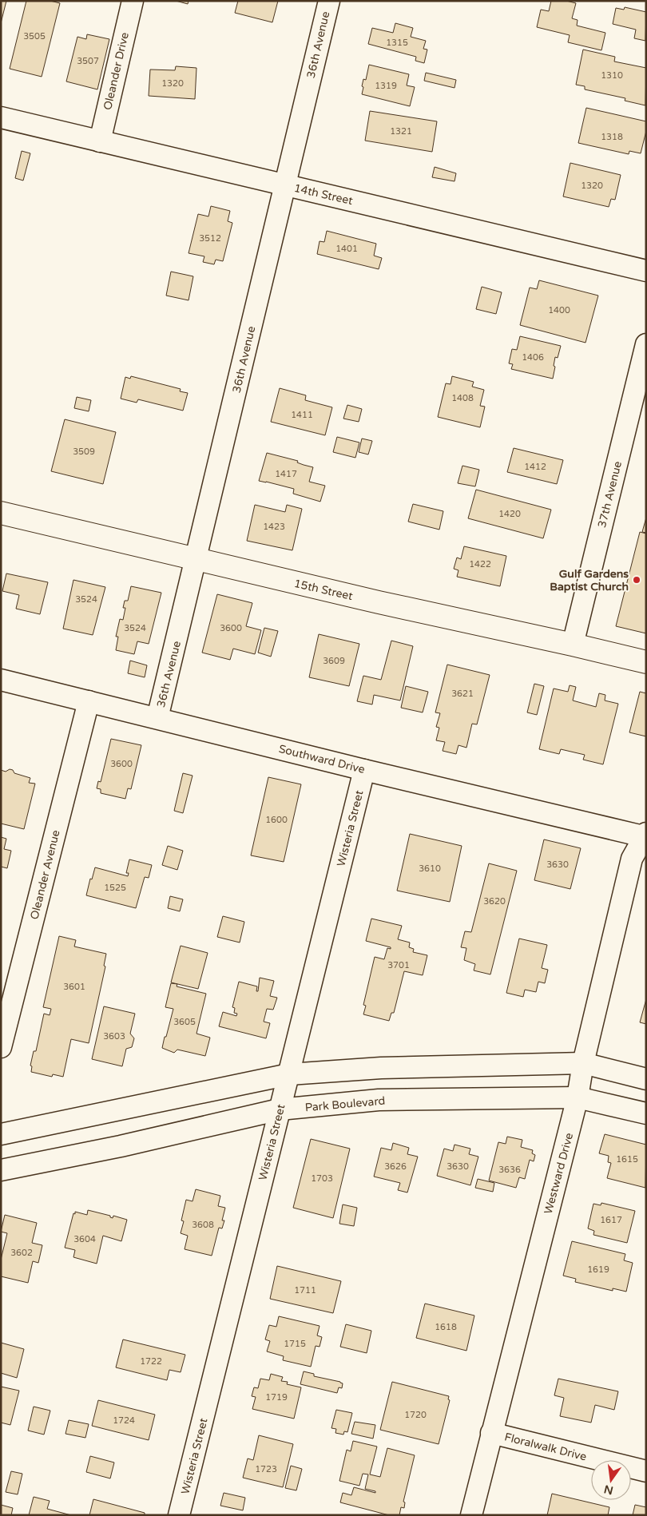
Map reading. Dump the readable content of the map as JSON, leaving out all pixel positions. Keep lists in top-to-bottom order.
{
  "streets": {
    "main road": ["15th Street"],
    "street": [
      "36th Avenue",
      "Oleander Drive",
      "14th Street",
      "37th Avenue",
      "Southward Drive",
      "Wisteria Street",
      "Oleander Avenue",
      "Park Boulevard",
      "Westward Drive",
      "Floralwalk Drive"
    ]
  },
  "crossings": [
    ["36th Avenue", "14th Street"],
    ["36th Avenue", "15th Street"],
    ["36th Avenue", "Southward Drive"],
    ["Oleander Drive", "14th Street"],
    ["37th Avenue", "15th Street"],
    ["Southward Drive", "Wisteria Street"],
    ["Southward Drive", "Oleander Avenue"],
    ["Southward Drive", "Westward Drive"],
    ["Wisteria Street", "Park Boulevard"],
    ["Park Boulevard", "Westward Drive"],
    ["Westward Drive", "Floralwalk Drive"]
  ],
  "places": ["Gulf Gardens Baptist Church"],
  "house_numbers": [
    "3505",
    "1315",
    "3507",
    "1310",
    "1320",
    "1319",
    "1321",
    "1318",
    "1320",
    "3512",
    "1401",
    "1400",
    "1406",
    "1408",
    "1411",
    "3509",
    "1412",
    "1417",
    "1420",
    "1423",
    "1422",
    "3524",
    "3524",
    "3600",
    "3609",
    "3621",
    "3600",
    "1600",
    "3630",
    "3610",
    "1525",
    "3620",
    "3701",
    "3601",
    "3605",
    "3603",
    "1615",
    "3626",
    "3630",
    "3636",
    "1703",
    "1617",
    "3608",
    "3604",
    "3602",
    "1619",
    "1711",
    "1618",
    "1715",
    "1722",
    "1719",
    "1720",
    "1724",
    "1723"
  ],
  "north": "bottom"
}
